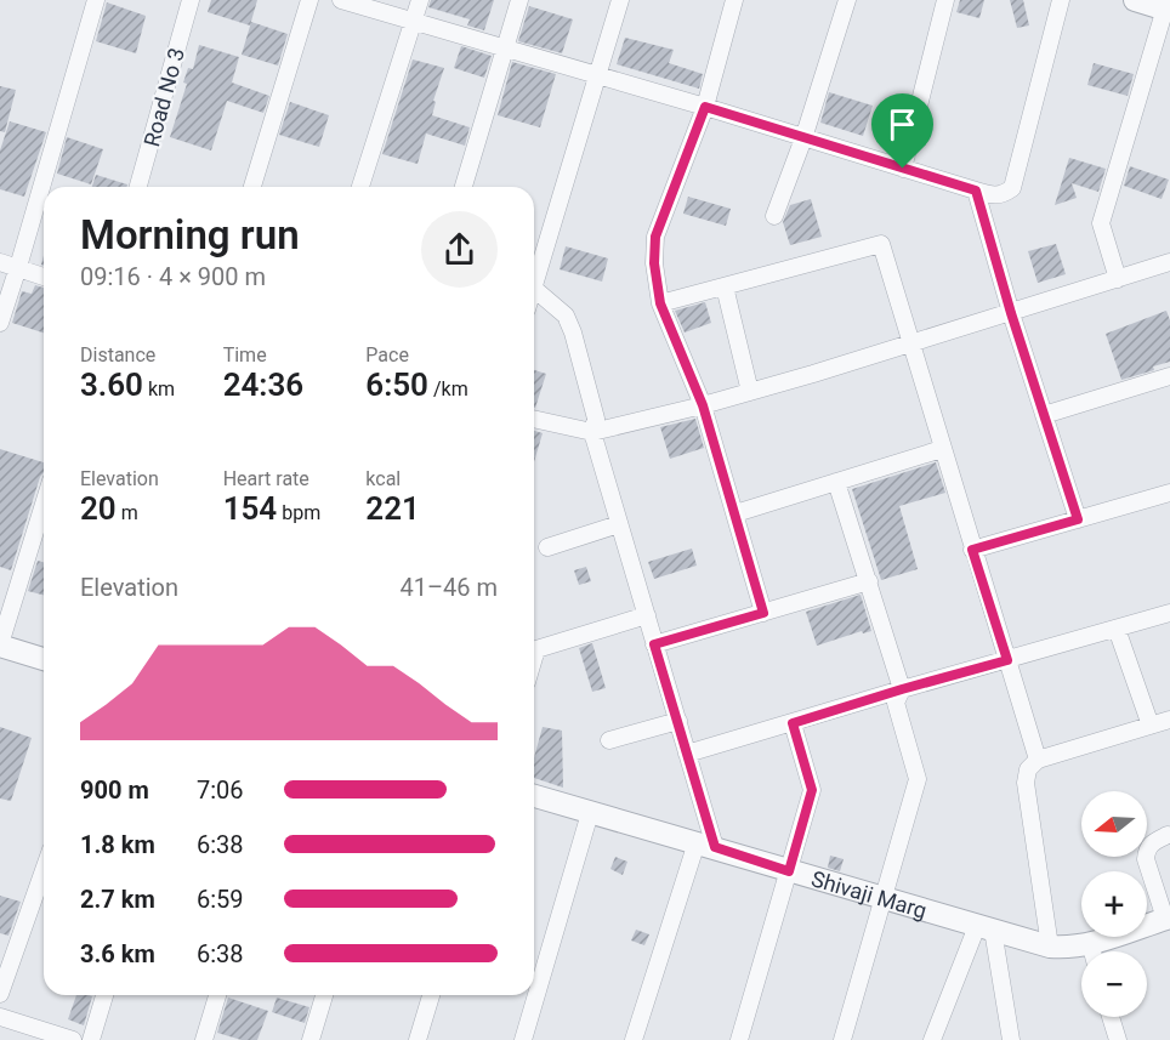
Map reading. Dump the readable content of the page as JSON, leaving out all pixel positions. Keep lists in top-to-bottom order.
{
  "streets": {
    "street": ["Road No 3", "Shivaji Marg"]
  },
  "north": "left",
  "page": {
    "heading": ["Morning run", "09:16 · 4 × 900 m"],
    "stats": [
      ["Distance", "3.60 km"],
      ["Time", "24:36"],
      ["Pace", "6:50 /km"],
      ["Elevation", "20 m"],
      ["Heart rate", "154 bpm"],
      ["kcal", "221"]
    ],
    "chart": ["Elevation", "41–46 m"],
    "list": [
      {
        "name": "900 m",
        "note": "7:06"
      },
      {
        "name": "1.8 km",
        "note": "6:38"
      },
      {
        "name": "2.7 km",
        "note": "6:59"
      },
      {
        "name": "3.6 km",
        "note": "6:38"
      }
    ],
    "map_buttons": ["+", "−"]
  }
}
